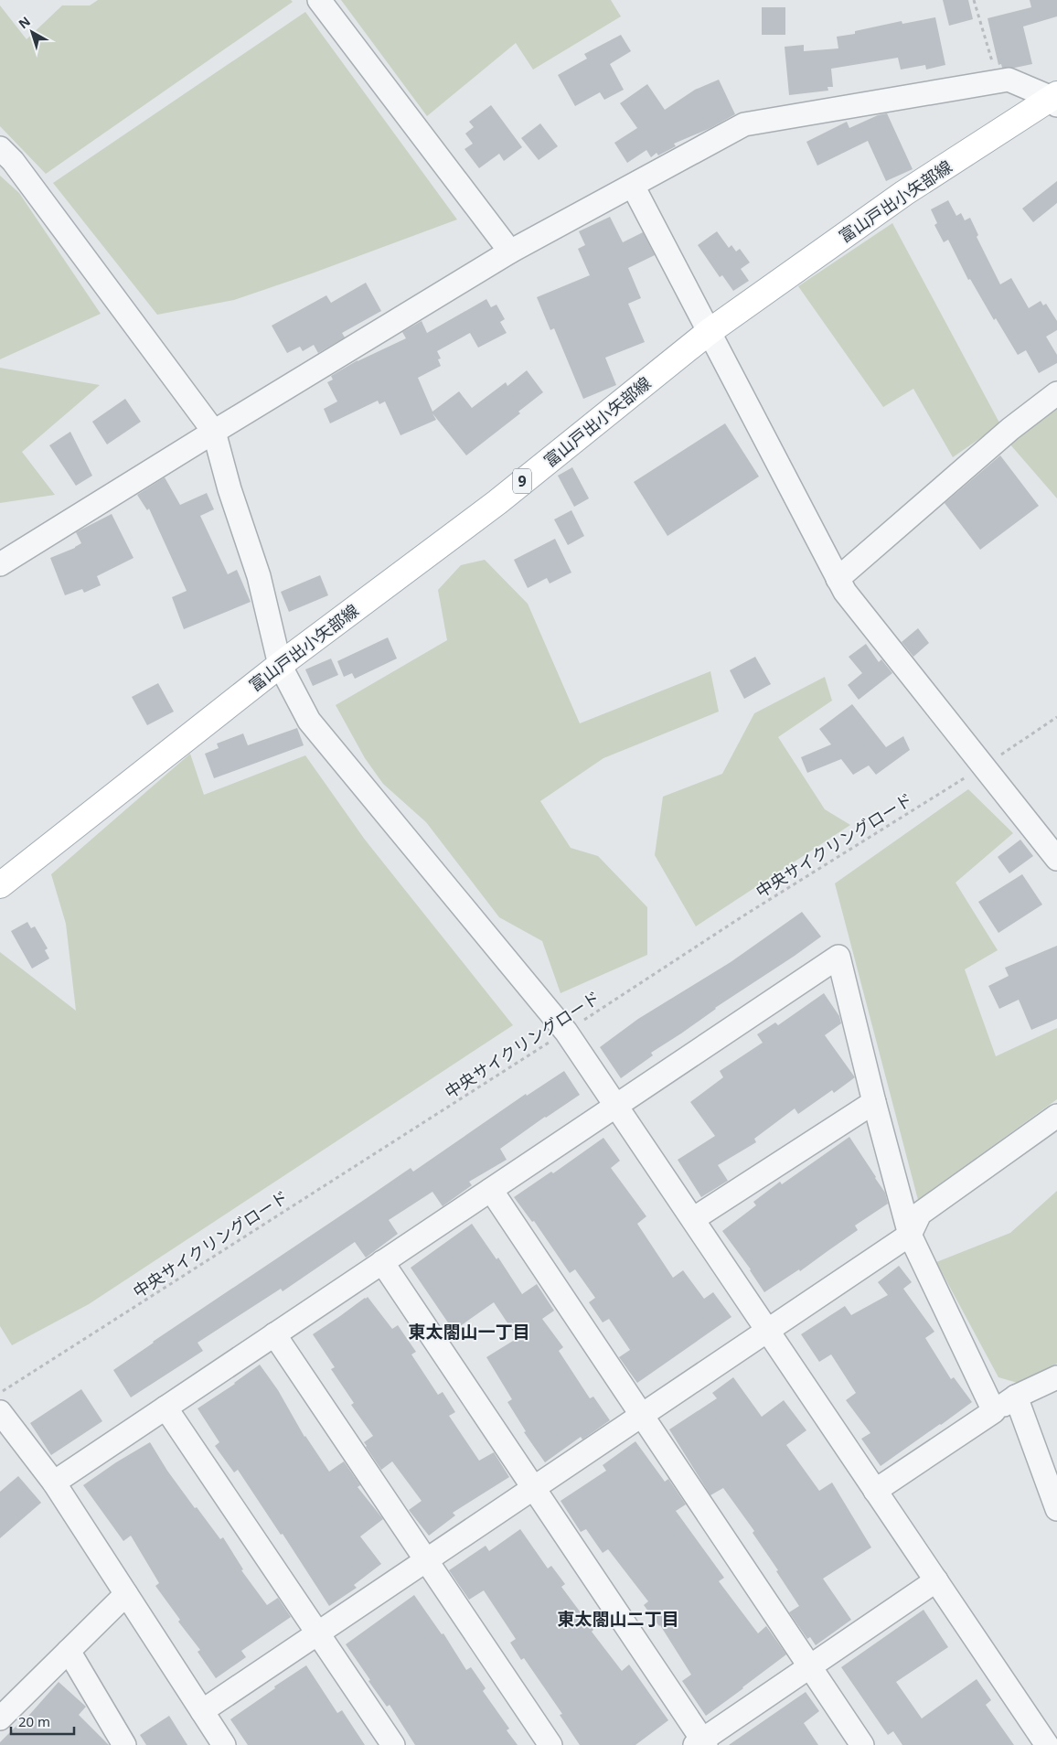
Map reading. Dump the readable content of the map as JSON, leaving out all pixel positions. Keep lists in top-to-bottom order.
{
  "streets": {
    "main road": ["富山戸出小矢部線", "9"],
    "path": ["中央サイクリングロード"]
  },
  "districts": ["東太閤山一丁目", "東太閤山二丁目"],
  "scale_bar": "20 m",
  "north": "top left"
}
